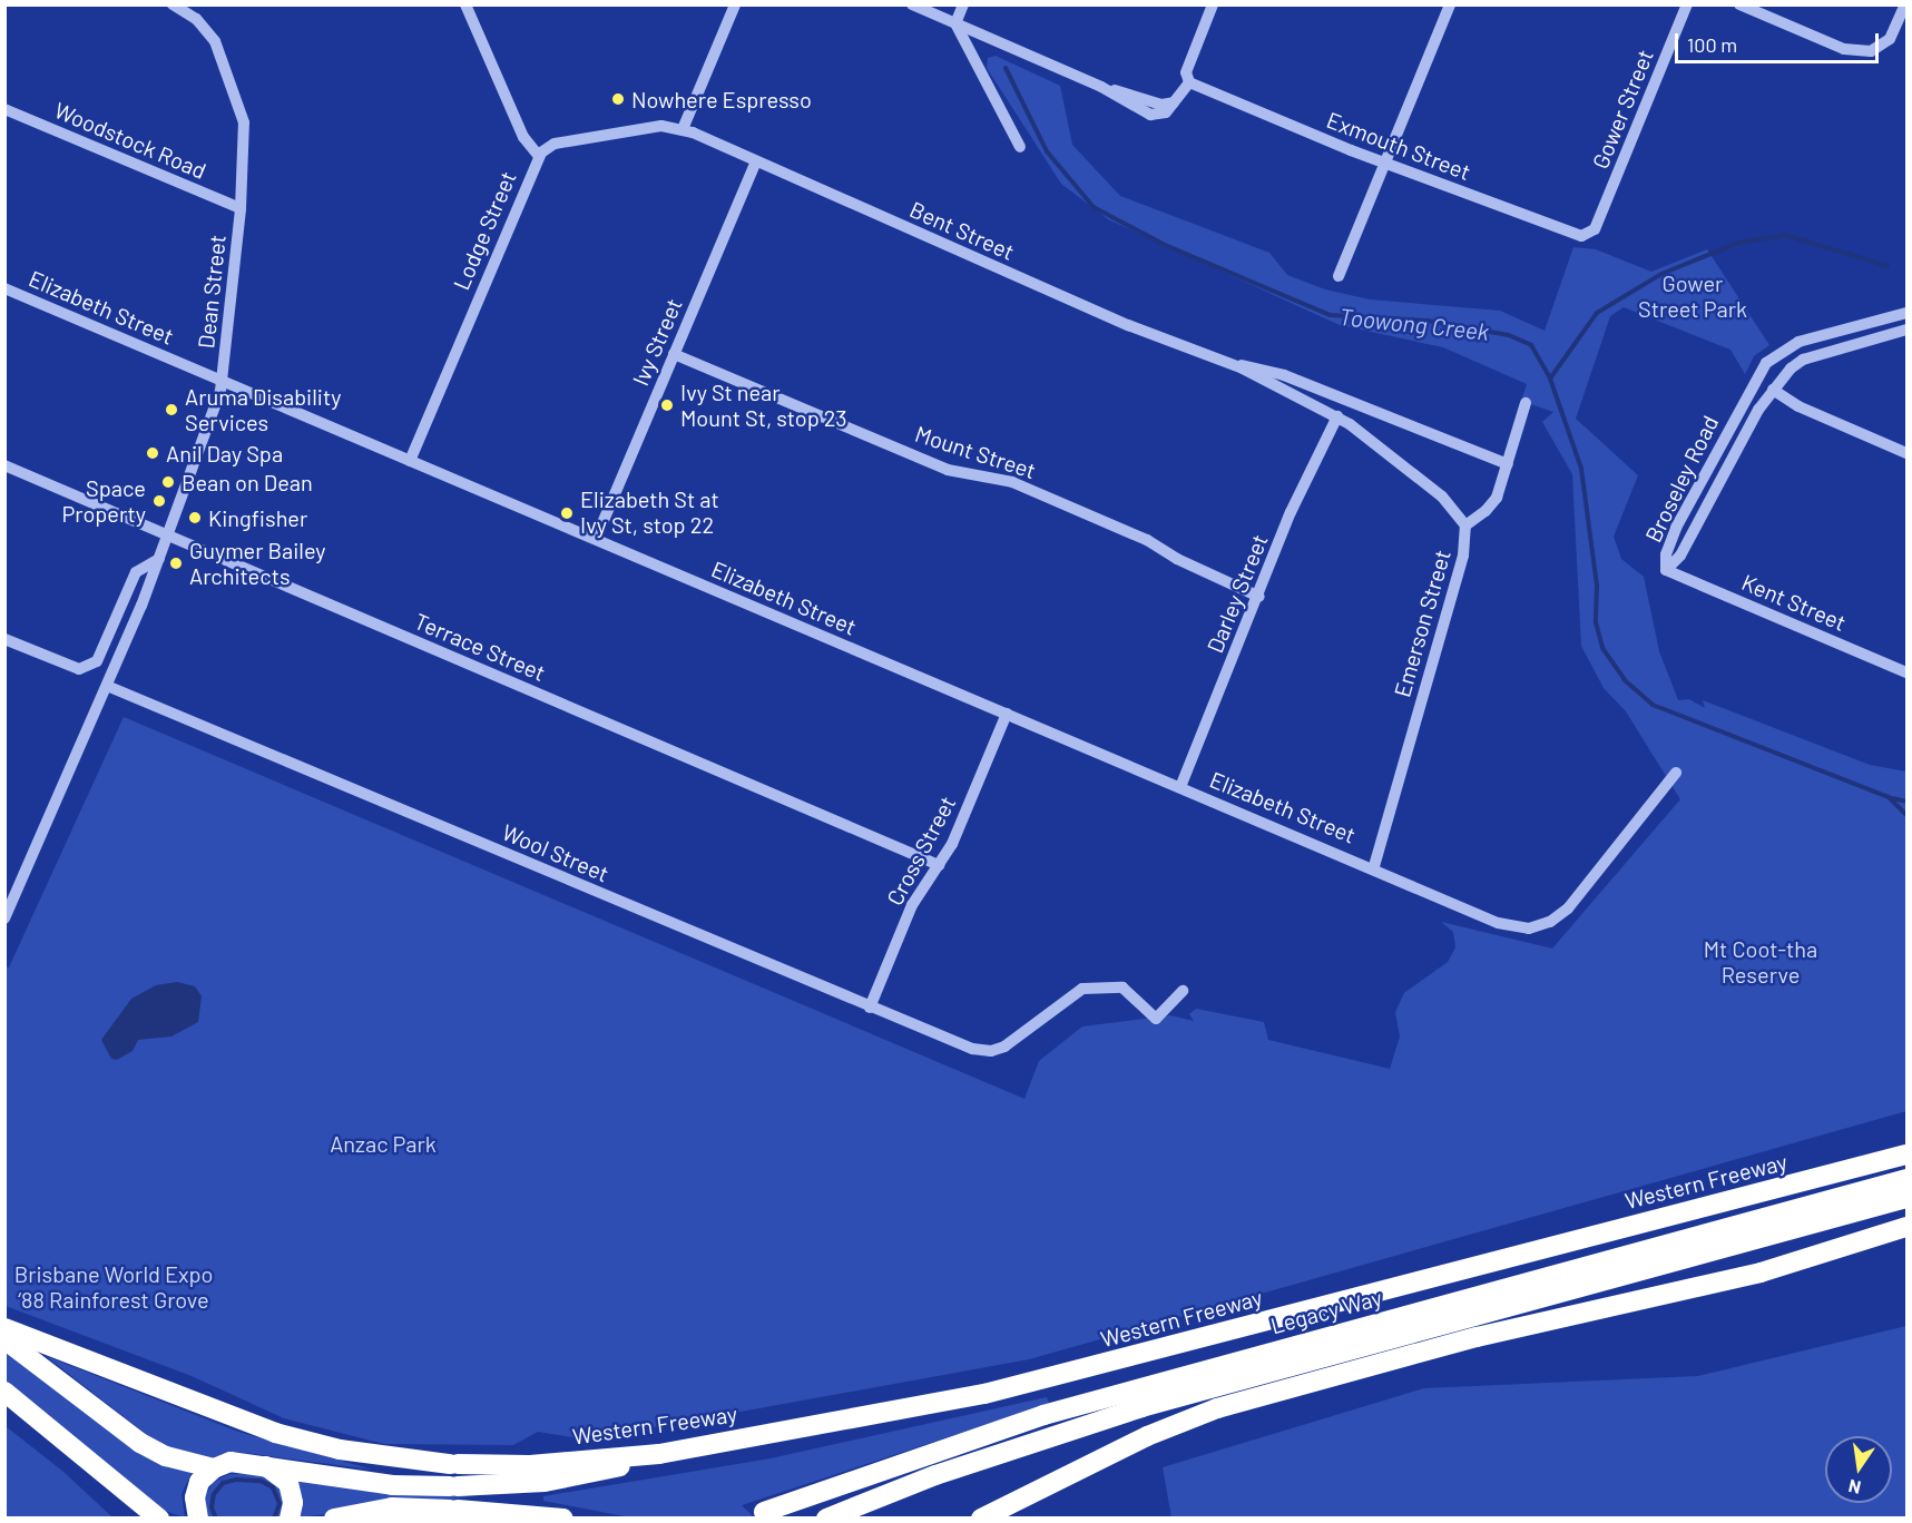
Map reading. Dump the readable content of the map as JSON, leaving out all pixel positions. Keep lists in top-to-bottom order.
{
  "streets": {
    "highway": ["Western Freeway", "Legacy Way"],
    "street": [
      "Gower Street",
      "Woodstock Road",
      "Exmouth Street",
      "Lodge Street",
      "Bent Street",
      "Dean Street",
      "Elizabeth Street",
      "Ivy Street",
      "Mount Street",
      "Broseley Road",
      "Darley Street",
      "Kent Street",
      "Emerson Street",
      "Terrace Street",
      "Cross Street",
      "Wool Street"
    ]
  },
  "crossings": [
    ["Gower Street", "Exmouth Street"],
    ["Woodstock Road", "Dean Street"],
    ["Lodge Street", "Bent Street"],
    ["Lodge Street", "Elizabeth Street"],
    ["Bent Street", "Ivy Street"],
    ["Bent Street", "Darley Street"],
    ["Bent Street", "Emerson Street"],
    ["Dean Street", "Elizabeth Street"],
    ["Dean Street", "Terrace Street"],
    ["Dean Street", "Wool Street"],
    ["Elizabeth Street", "Ivy Street"],
    ["Elizabeth Street", "Darley Street"],
    ["Elizabeth Street", "Emerson Street"],
    ["Elizabeth Street", "Cross Street"],
    ["Ivy Street", "Mount Street"],
    ["Mount Street", "Darley Street"],
    ["Broseley Road", "Kent Street"],
    ["Terrace Street", "Cross Street"],
    ["Cross Street", "Wool Street"]
  ],
  "water": ["Toowong Creek"],
  "parks": [
    "Gower Street Park",
    "Mt Coot-tha Reserve",
    "Anzac Park",
    "Brisbane World Expo ‘88 Rainforest Grove"
  ],
  "places": [
    "Nowhere Espresso",
    "Ivy St near Mount St, stop 23",
    "Aruma Disability Services",
    "Anil Day Spa",
    "Bean on Dean",
    "Space Property",
    "Elizabeth St at Ivy St, stop 22",
    "Kingfisher",
    "Guymer Bailey Architects"
  ],
  "scale_bar": "100 m",
  "north": "bottom"
}
